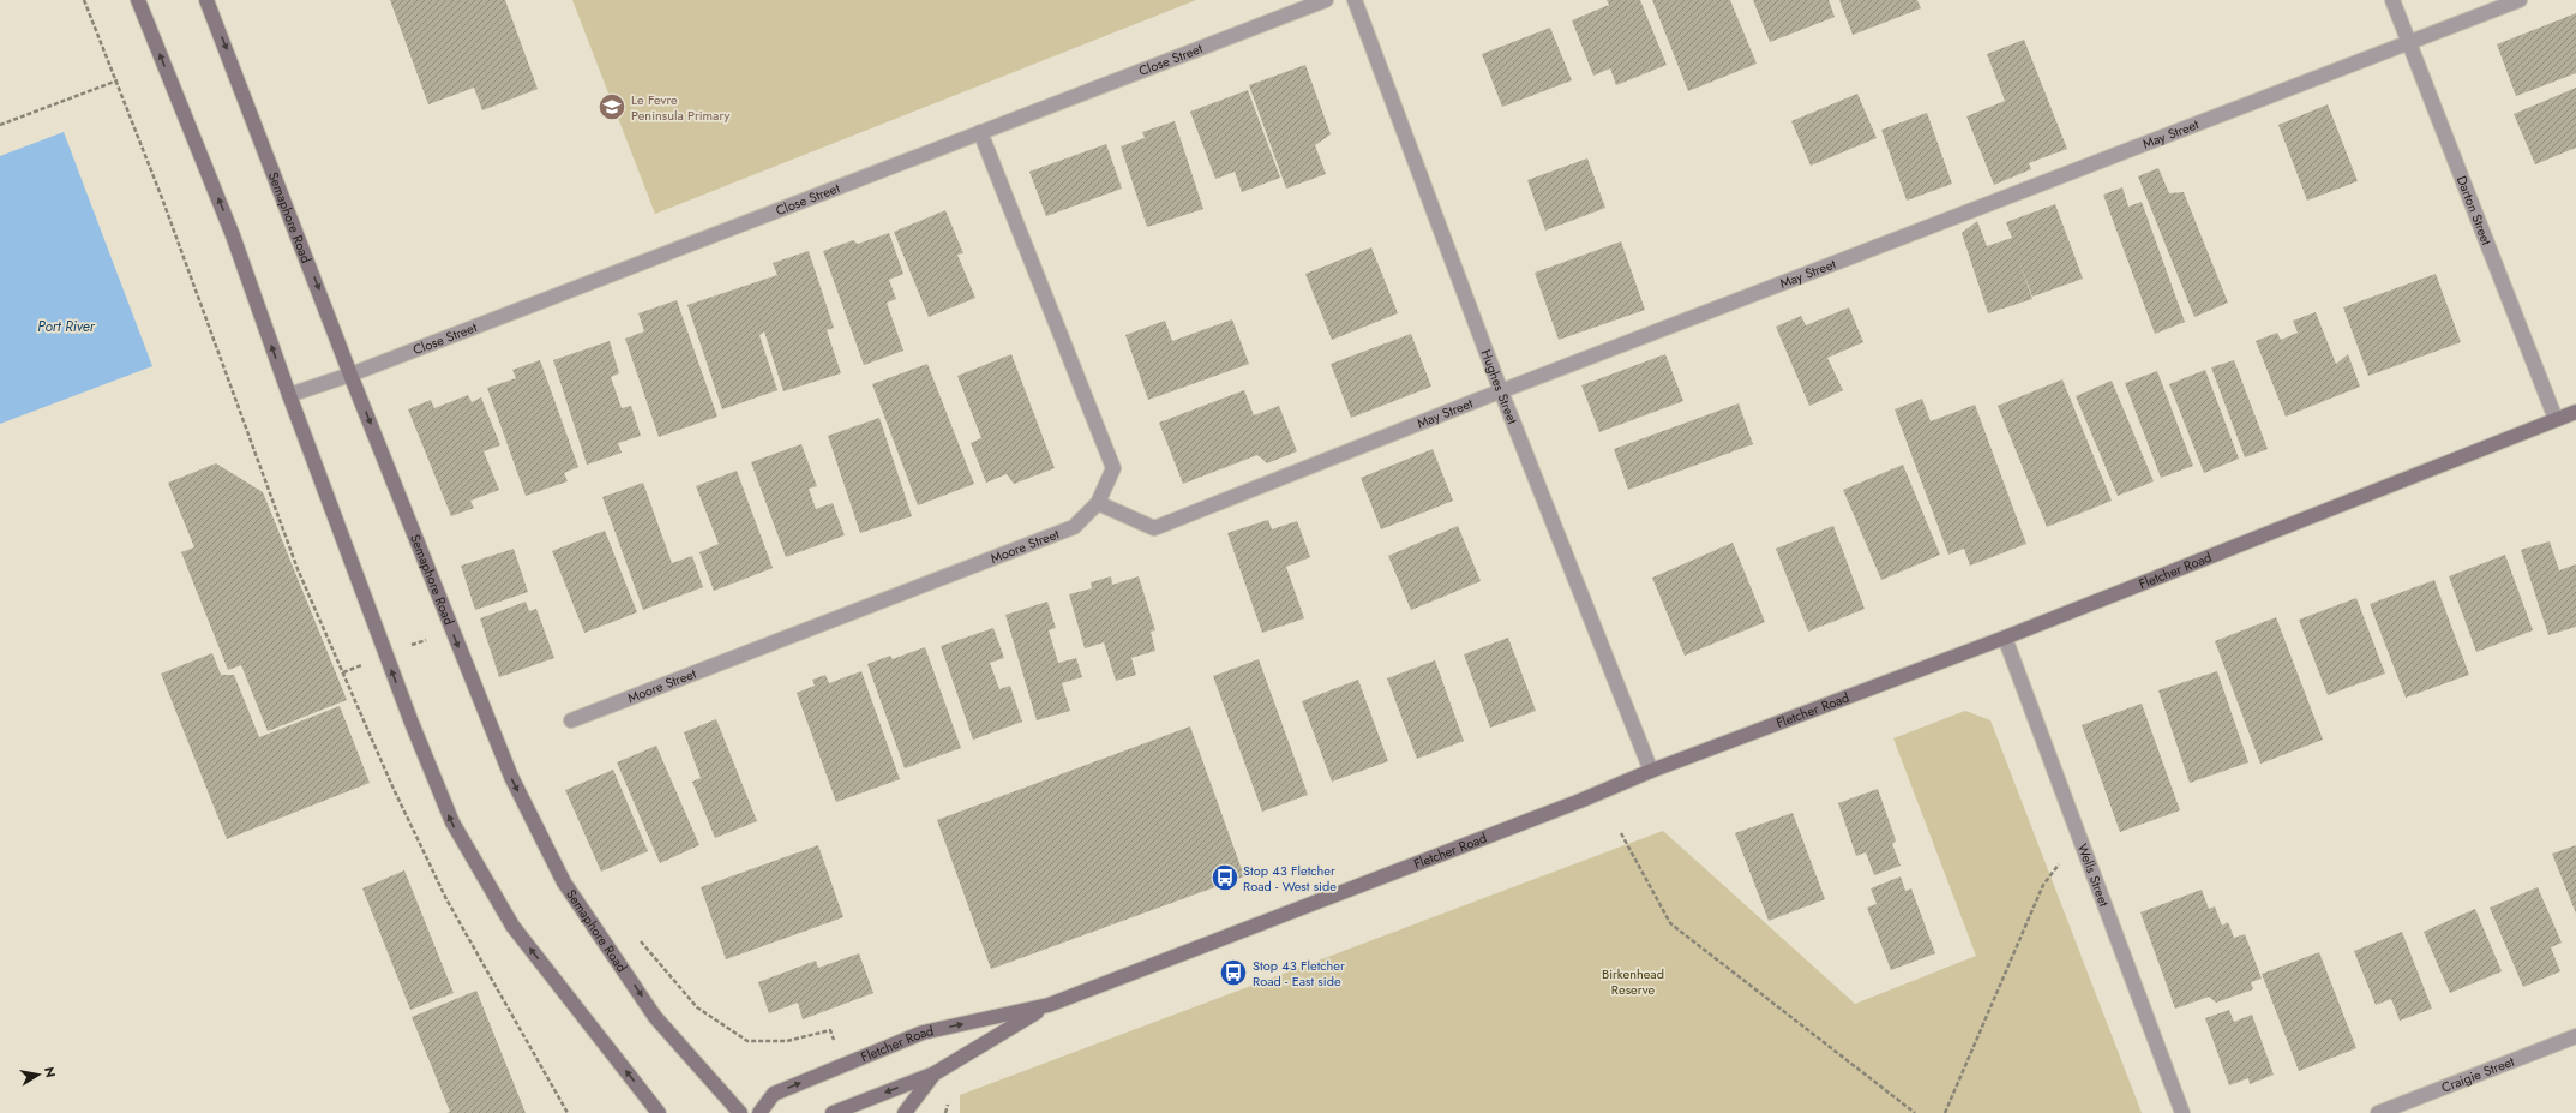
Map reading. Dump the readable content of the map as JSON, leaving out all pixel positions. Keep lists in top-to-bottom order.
{
  "streets": {
    "main road": ["Semaphore Road", "Fletcher Road"],
    "street": [
      "Close Street",
      "May Street",
      "Darton Street",
      "Hughes Street",
      "Moore Street",
      "Wells Street",
      "Craigie Street"
    ]
  },
  "crossings": [
    ["Close Street", "Semaphore Road"],
    ["Close Street", "Moore Street"],
    ["May Street", "Darton Street"],
    ["May Street", "Hughes Street"],
    ["May Street", "Moore Street"],
    ["Darton Street", "Fletcher Road"],
    ["Hughes Street", "Fletcher Road"],
    ["Fletcher Road", "Wells Street"]
  ],
  "water": ["Port River"],
  "parks": ["Birkenhead Reserve"],
  "places": {
    "school or university": ["Le Fevre Peninsula Primary"],
    "bus stop": ["Stop 43 Fletcher Road - West side", "Stop 43 Fletcher Road - East side"]
  },
  "north": "right"
}
